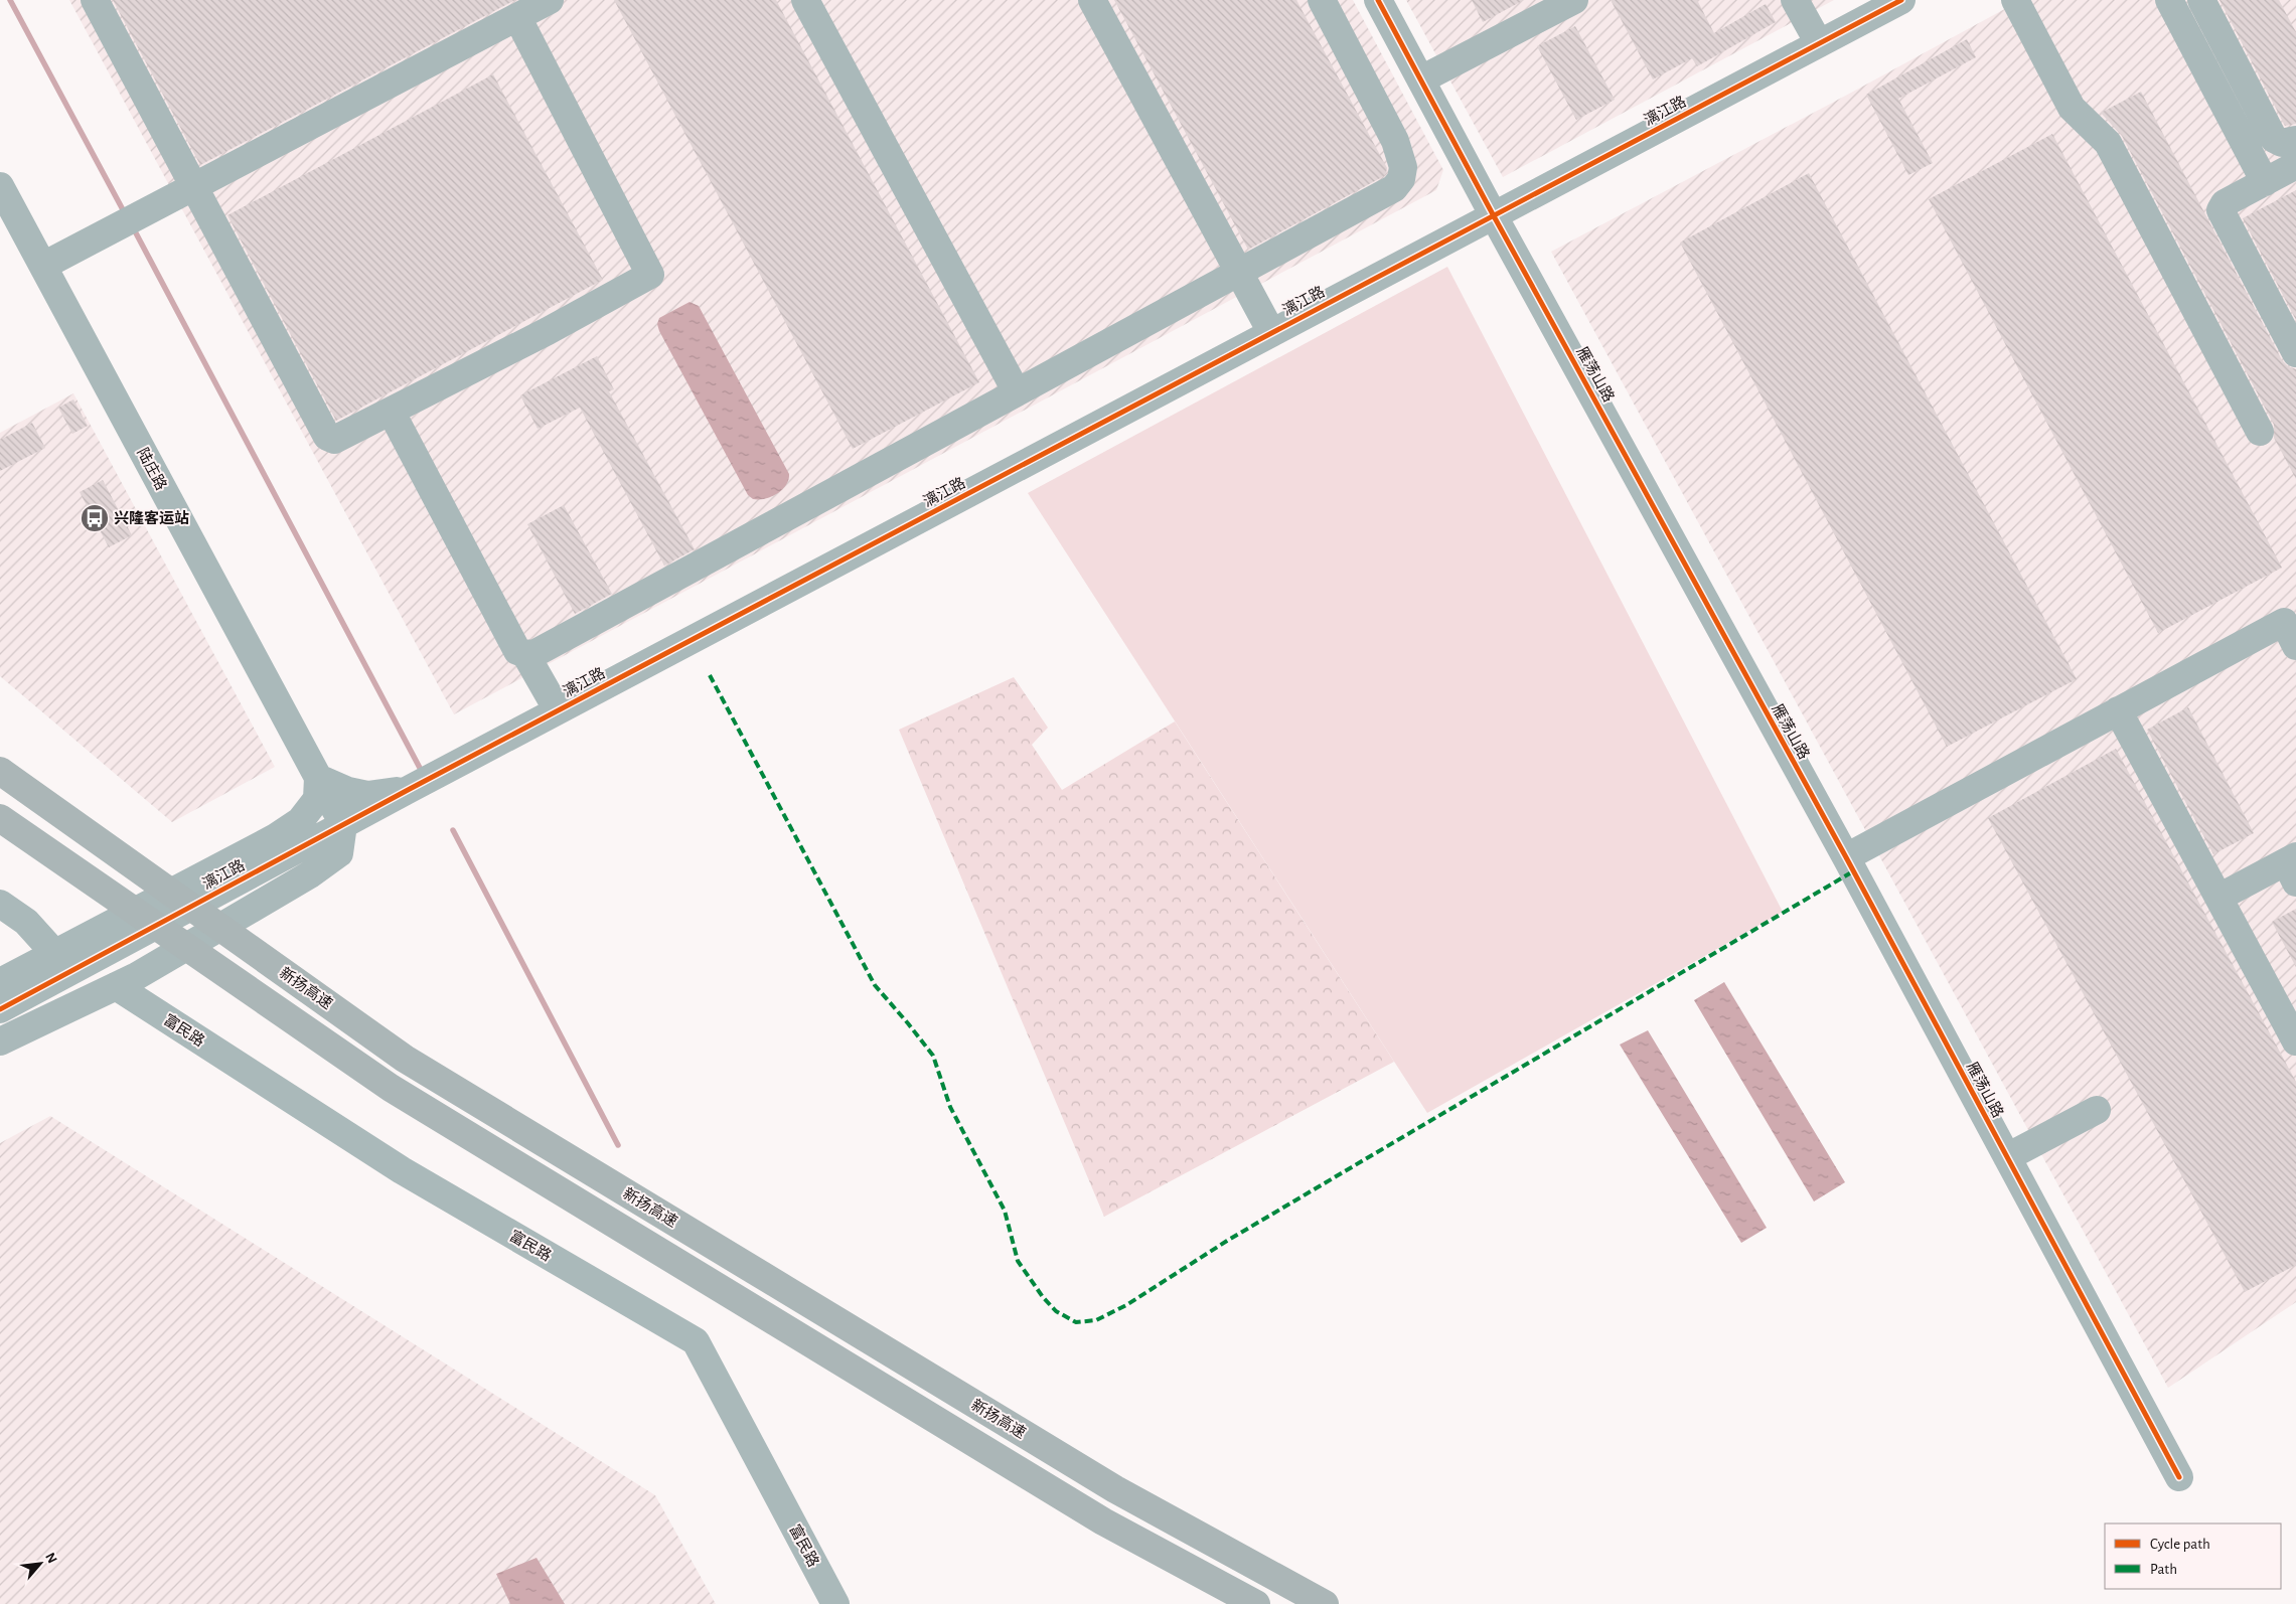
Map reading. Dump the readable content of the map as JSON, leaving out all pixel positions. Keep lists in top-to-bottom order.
{
  "streets": {
    "highway": ["新扬高速"],
    "street": [
      "漓江路",
      "雁荡山路",
      "陆庄路",
      "富民路"
    ]
  },
  "crossings": [
    ["漓江路", "雁荡山路"],
    ["漓江路", "陆庄路"]
  ],
  "places": {
    "bus stop": ["兴隆客运站"]
  },
  "legend": ["Cycle path", "Path"],
  "north": "top right"
}
